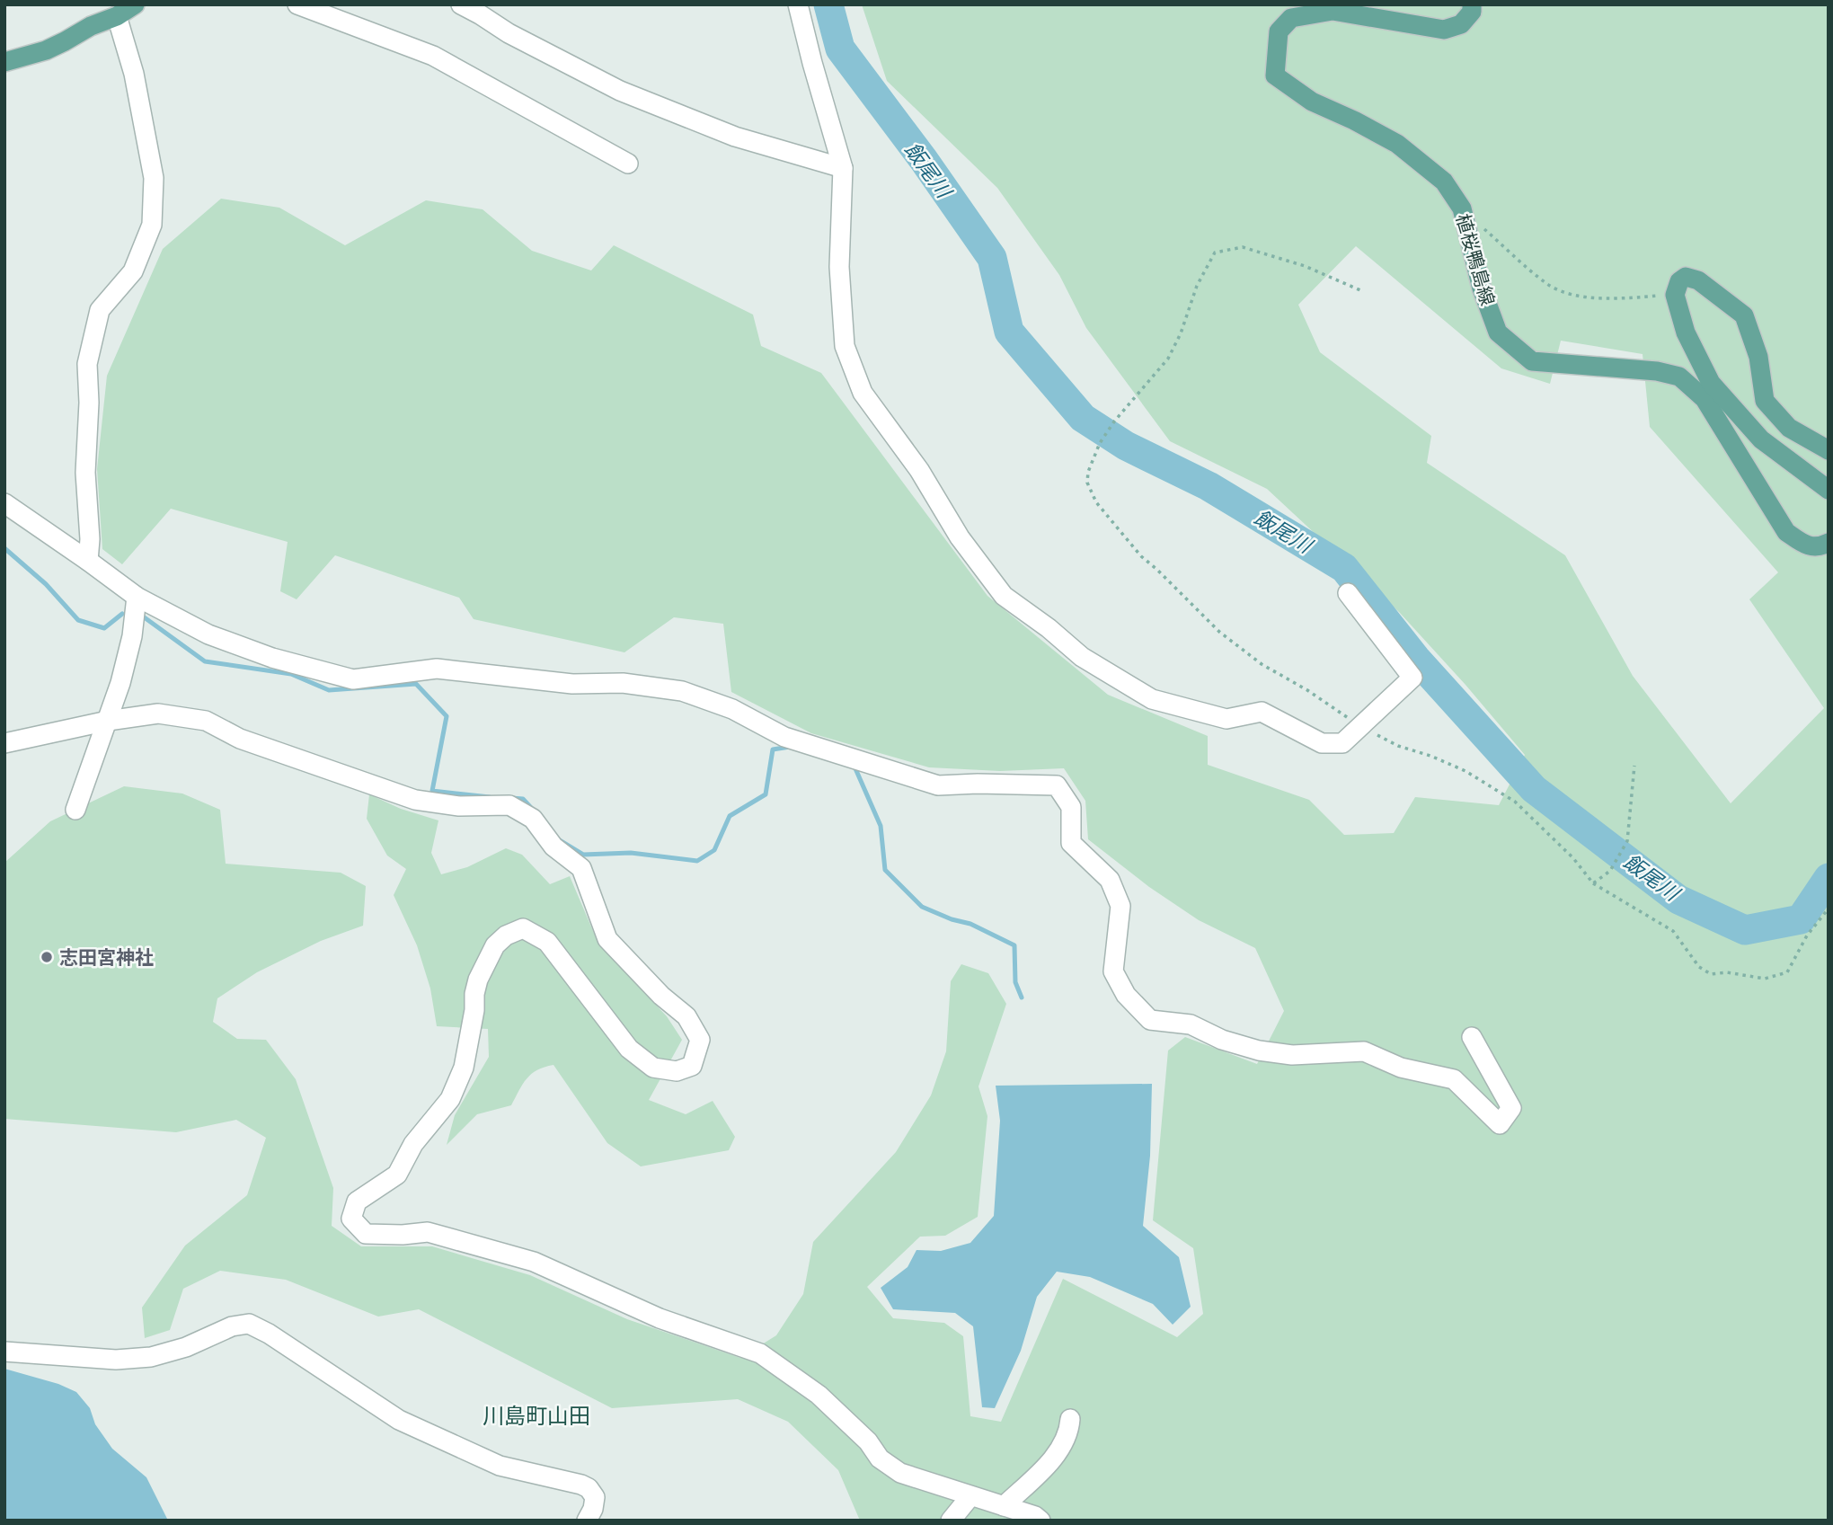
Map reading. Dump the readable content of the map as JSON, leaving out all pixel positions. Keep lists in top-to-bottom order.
{
  "streets": {
    "main road": ["植桜鴨島線"]
  },
  "districts": ["川島町山田"],
  "water": ["飯尾川"],
  "places": ["志田宮神社"]
}
